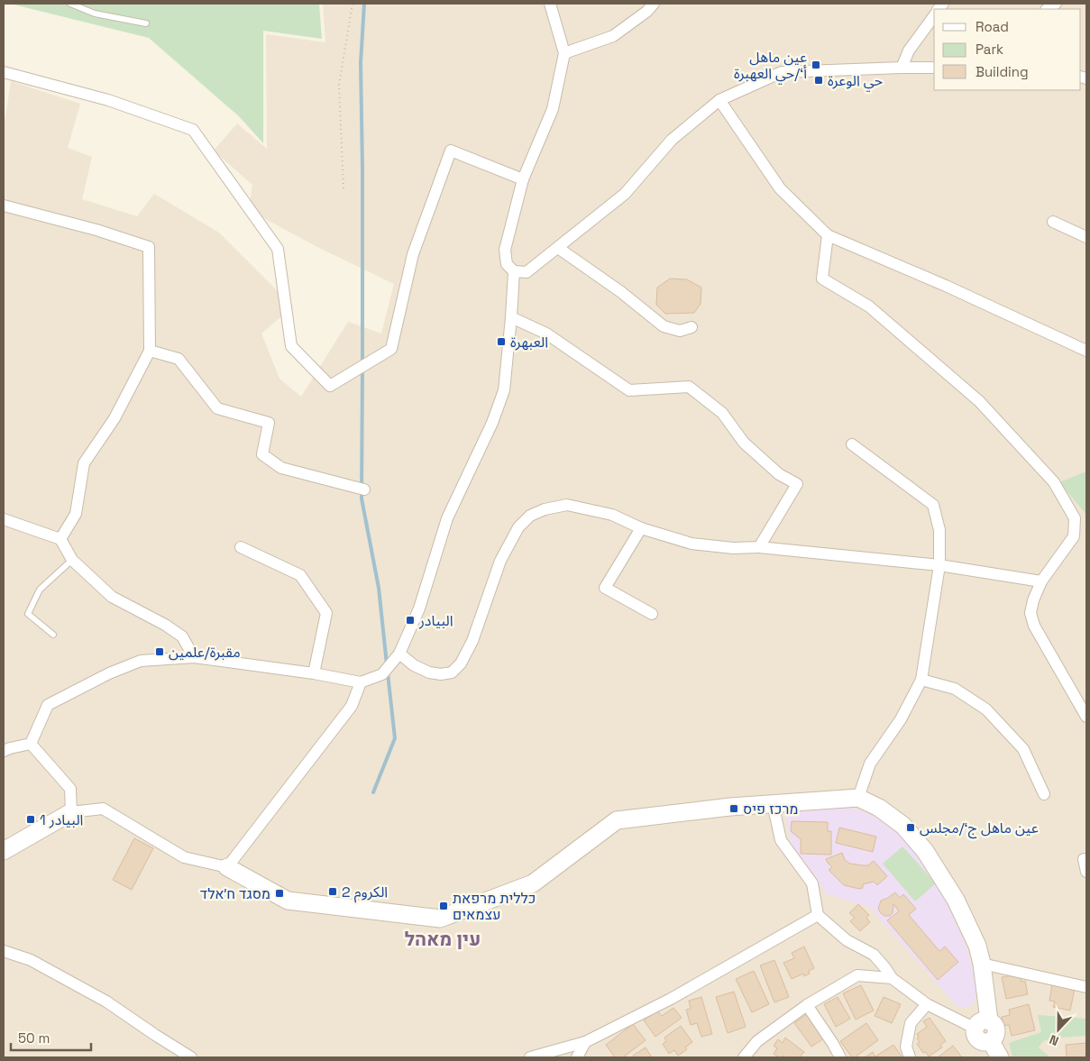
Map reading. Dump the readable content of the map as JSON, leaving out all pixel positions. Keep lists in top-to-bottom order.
{
  "districts": ["עין מאהל"],
  "places": {
    "transit": [
      "عين ماهل أ‘/حي العهبرة",
      "حي الوعرة",
      "العبهرة",
      "البيادر",
      "مقبرة/علمين",
      "מרכז פיס",
      "البيادر 1",
      "عين ماهل ج‘/مجلس",
      "الكروم 2",
      "מסגד ח׳אלד",
      "כללית מרפאת עצמאים"
    ]
  },
  "legend": ["Road", "Park", "Building"],
  "scale_bar": "50 m",
  "north": "bottom"
}
